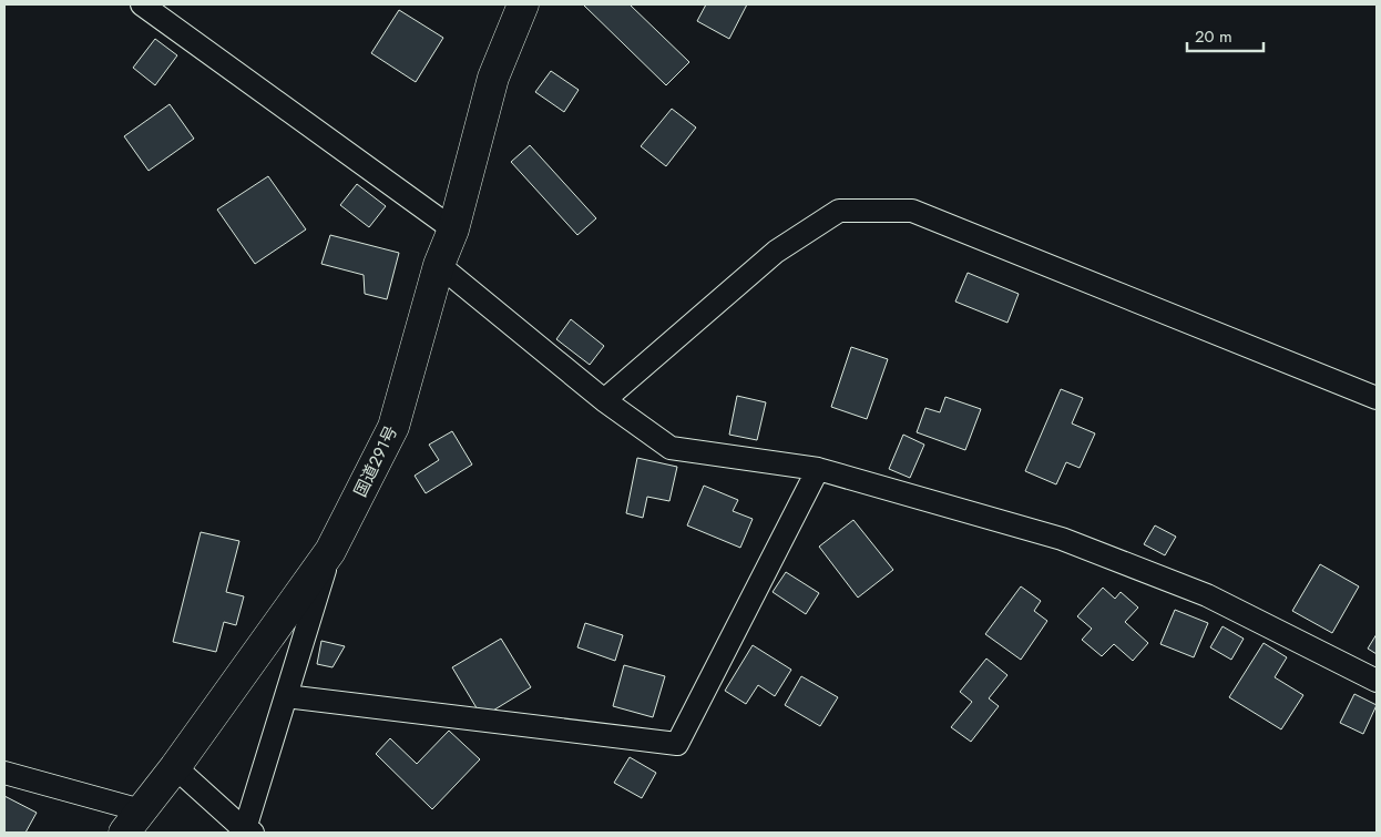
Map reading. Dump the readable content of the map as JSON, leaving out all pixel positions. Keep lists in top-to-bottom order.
{
  "streets": {
    "highway": ["国道291号"]
  },
  "scale_bar": "20 m"
}
